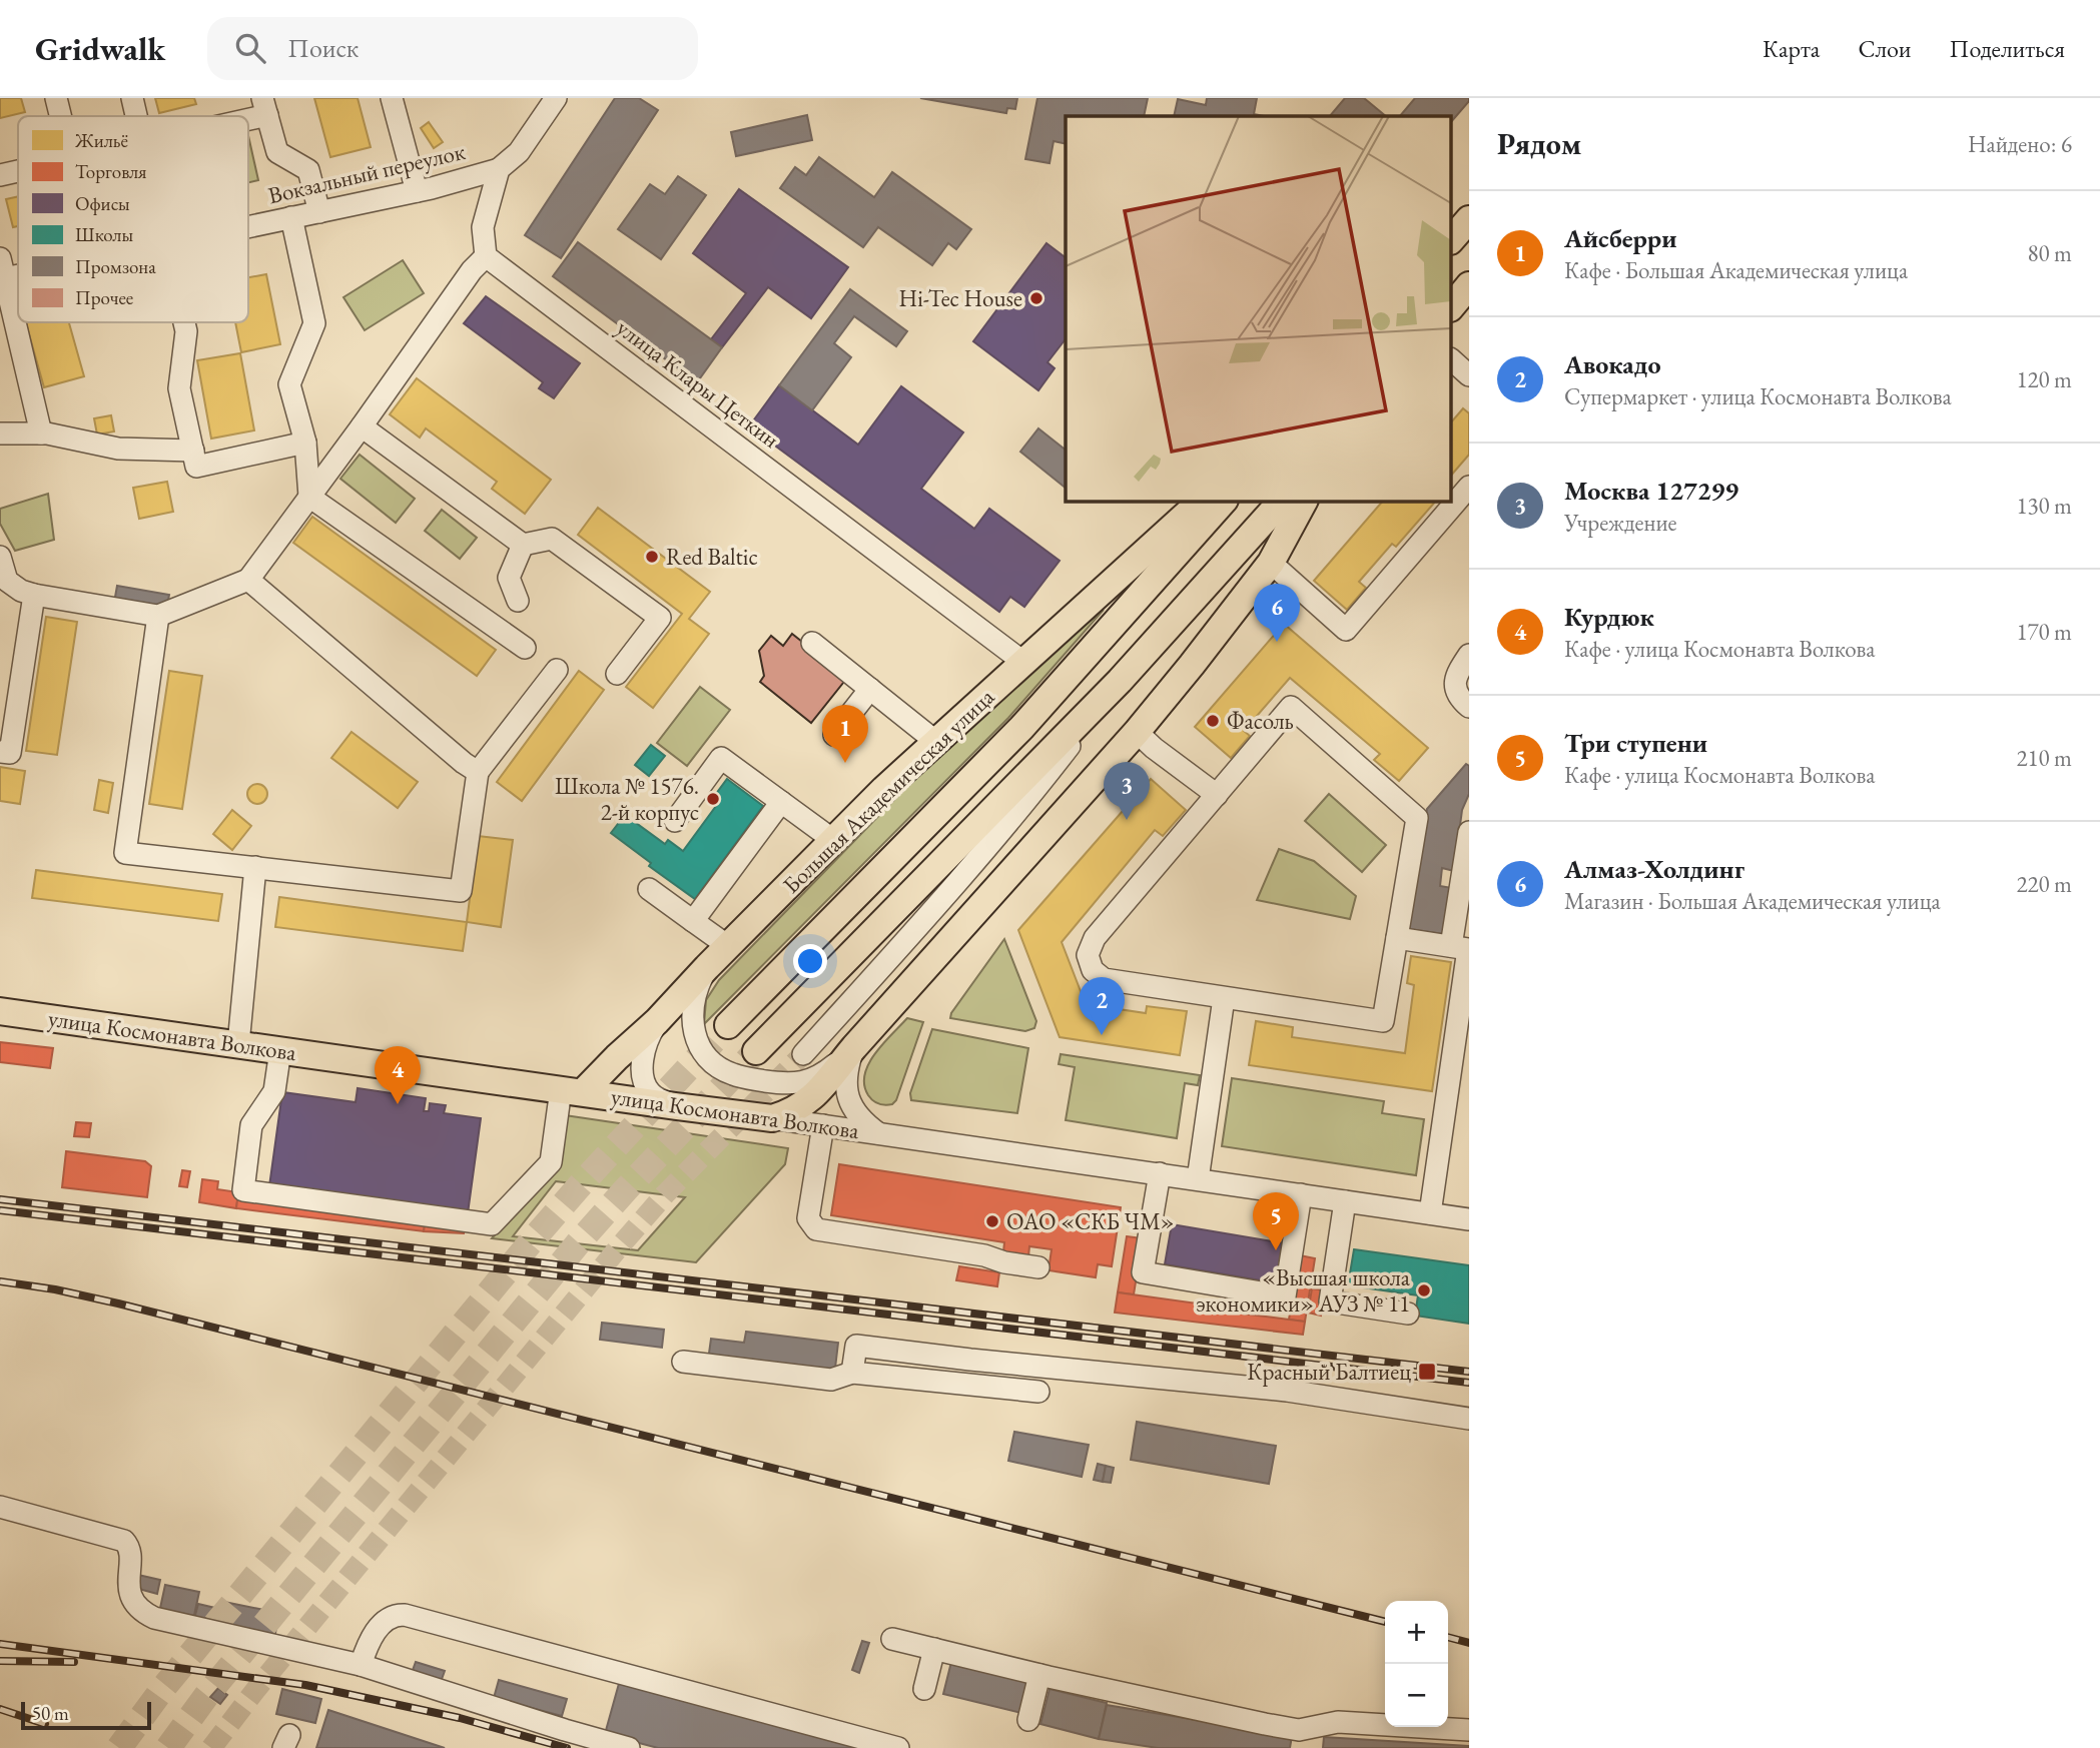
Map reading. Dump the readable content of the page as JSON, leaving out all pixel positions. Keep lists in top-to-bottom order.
{
  "streets": {
    "main road": ["Большая Академическая улица", "улица Космонавта Волкова"],
    "street": ["Вокзальный переулок", "улица Клары Цеткин"]
  },
  "crossings": [
    ["улица Клары Цеткин", "Большая Академическая улица"],
    ["Большая Академическая улица", "улица Космонавта Волкова"]
  ],
  "places": {
    "other": [
      "Hi-Tec House",
      "Red Baltic",
      "Фасоль",
      "Школа № 1576. 2-й корпус",
      "ОАО «СКБ ЧМ»",
      "«Высшая школа экономики» АУЗ № 11"
    ],
    "transit": ["Красный Балтиец"]
  },
  "legend": [
    "Жильё",
    "Торговля",
    "Офисы",
    "Школы",
    "Промзона",
    "Прочее"
  ],
  "scale_bar": "50 m",
  "page": {
    "header": "Gridwalk",
    "search": "Поиск",
    "nav": ["Карта", "Слои", "Поделиться"],
    "heading": ["Рядом", "Найдено: 6"],
    "list": [
      {
        "mark": "1",
        "name": "Айсберри",
        "note": "Кафе · Большая Академическая улица",
        "value": "80 m"
      },
      {
        "mark": "2",
        "name": "Авокадо",
        "note": "Супермаркет · улица Космонавта Волкова",
        "value": "120 m"
      },
      {
        "mark": "3",
        "name": "Москва 127299",
        "note": "Учреждение",
        "value": "130 m"
      },
      {
        "mark": "4",
        "name": "Курдюк",
        "note": "Кафе · улица Космонавта Волкова",
        "value": "170 m"
      },
      {
        "mark": "5",
        "name": "Три ступени",
        "note": "Кафе · улица Космонавта Волкова",
        "value": "210 m"
      },
      {
        "mark": "6",
        "name": "Алмаз-Холдинг",
        "note": "Магазин · Большая Академическая улица",
        "value": "220 m"
      }
    ],
    "pins": [
      "6",
      "1",
      "3",
      "2",
      "4",
      "5"
    ],
    "map_buttons": ["+", "−"],
    "scale": "50 m"
  }
}
